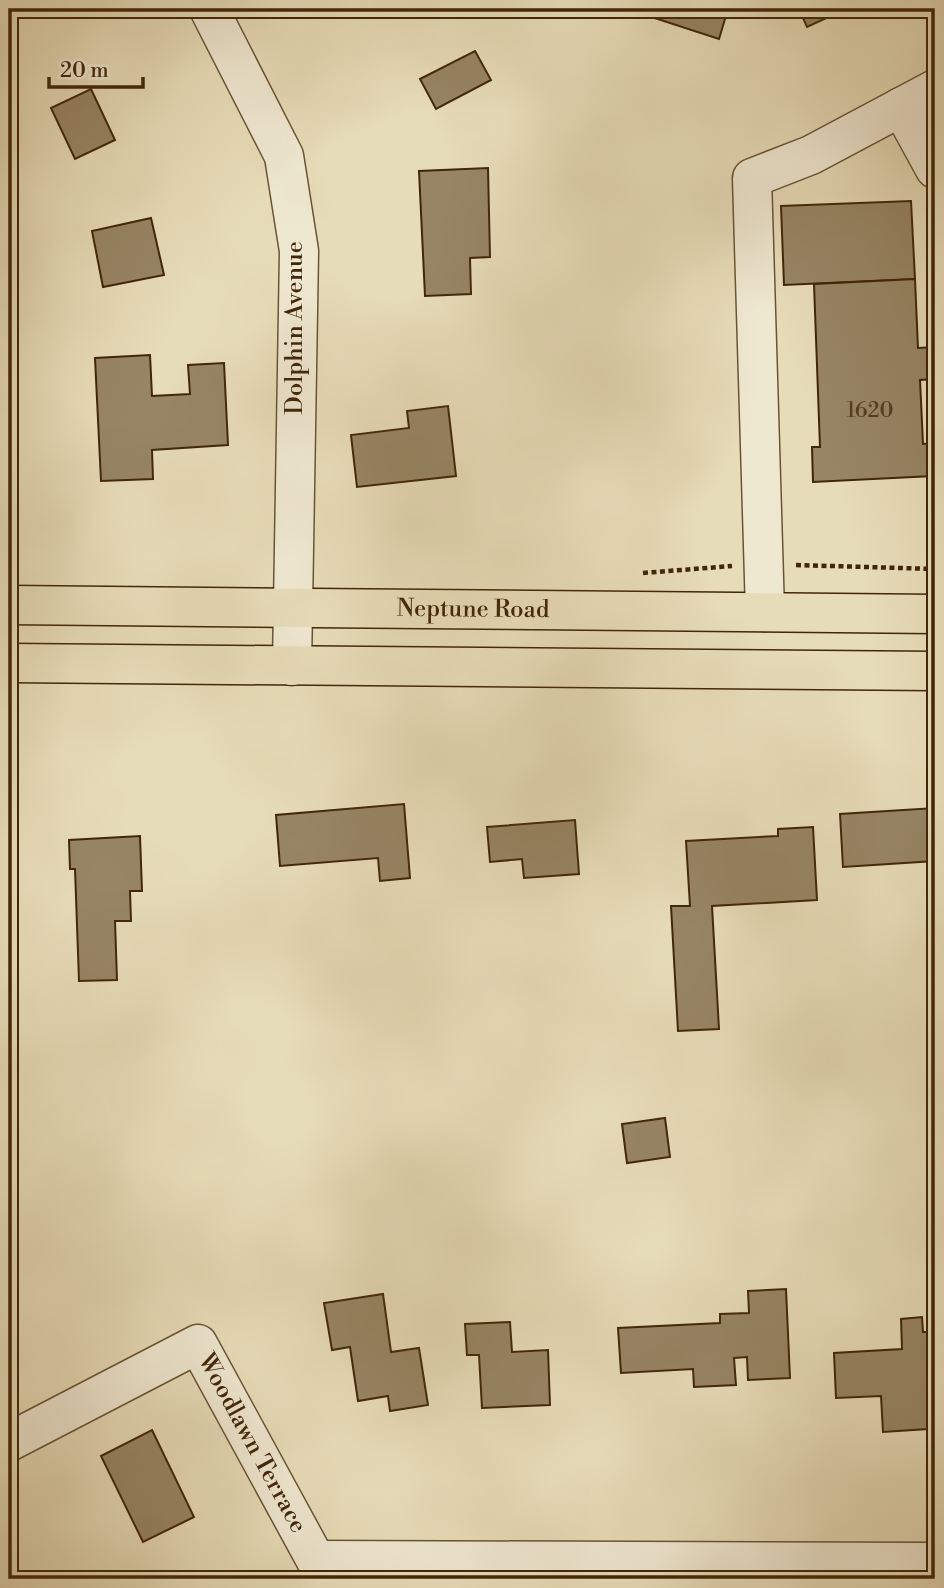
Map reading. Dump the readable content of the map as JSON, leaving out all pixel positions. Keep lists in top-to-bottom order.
{
  "streets": {
    "main road": ["Neptune Road"],
    "street": ["Dolphin Avenue", "Woodlawn Terrace"]
  },
  "crossings": [
    ["Dolphin Avenue", "Neptune Road"]
  ],
  "house_numbers": ["1620"],
  "scale_bar": "20 m"
}
